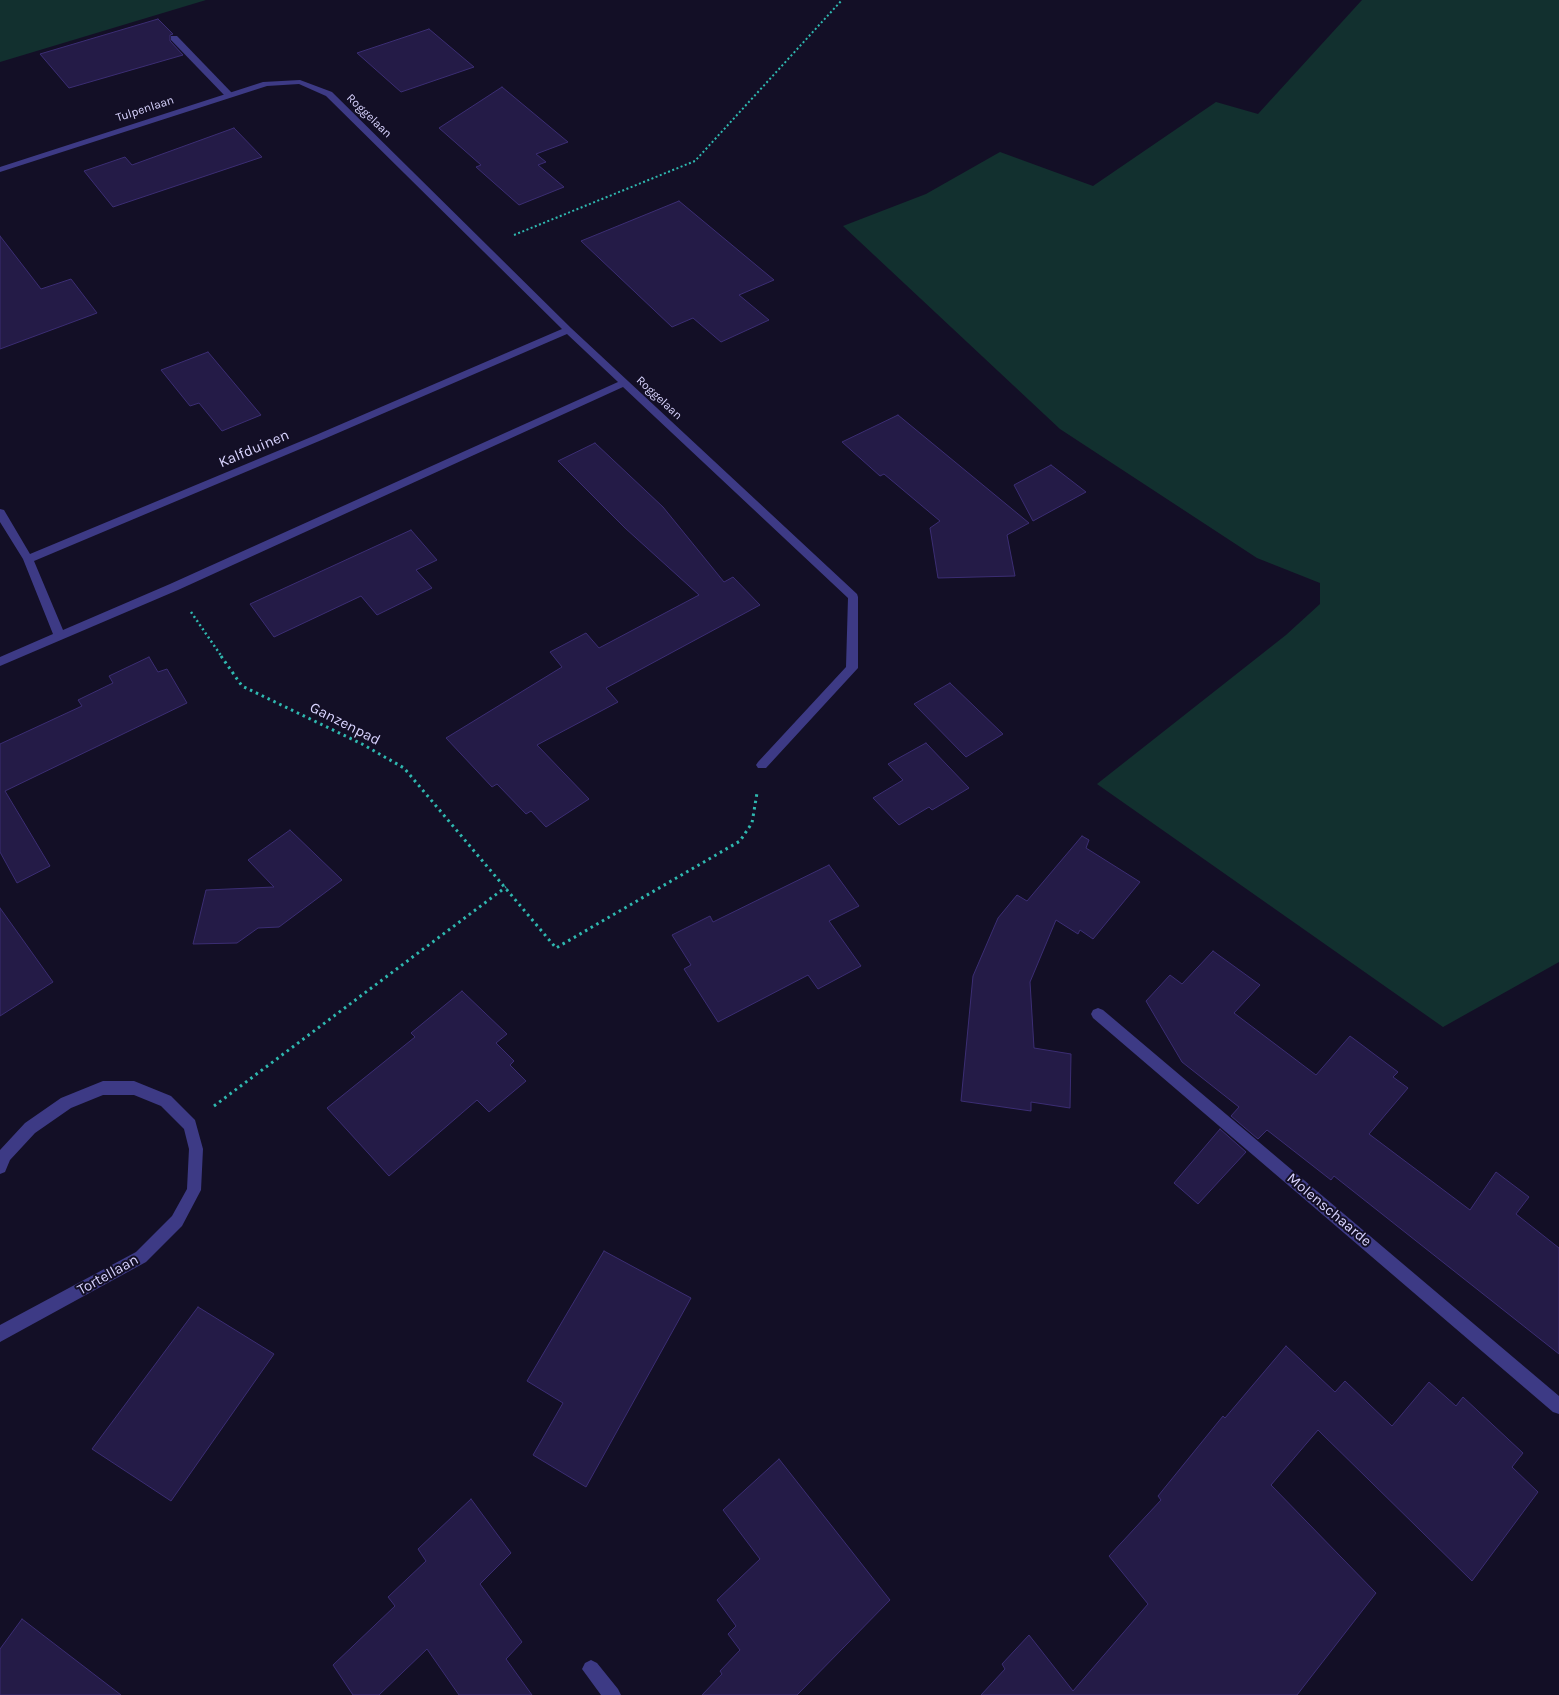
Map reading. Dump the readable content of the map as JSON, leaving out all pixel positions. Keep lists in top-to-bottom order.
{
  "streets": {
    "street": [
      "Tulpenlaan",
      "Roggelaan",
      "Kalfduinen",
      "Molenschaarde",
      "Tortellaan"
    ],
    "path": ["Ganzenpad"]
  },
  "crossings": [
    ["Tulpenlaan", "Roggelaan"],
    ["Roggelaan", "Kalfduinen"],
    ["Roggelaan", "Ganzenpad"]
  ]
}
